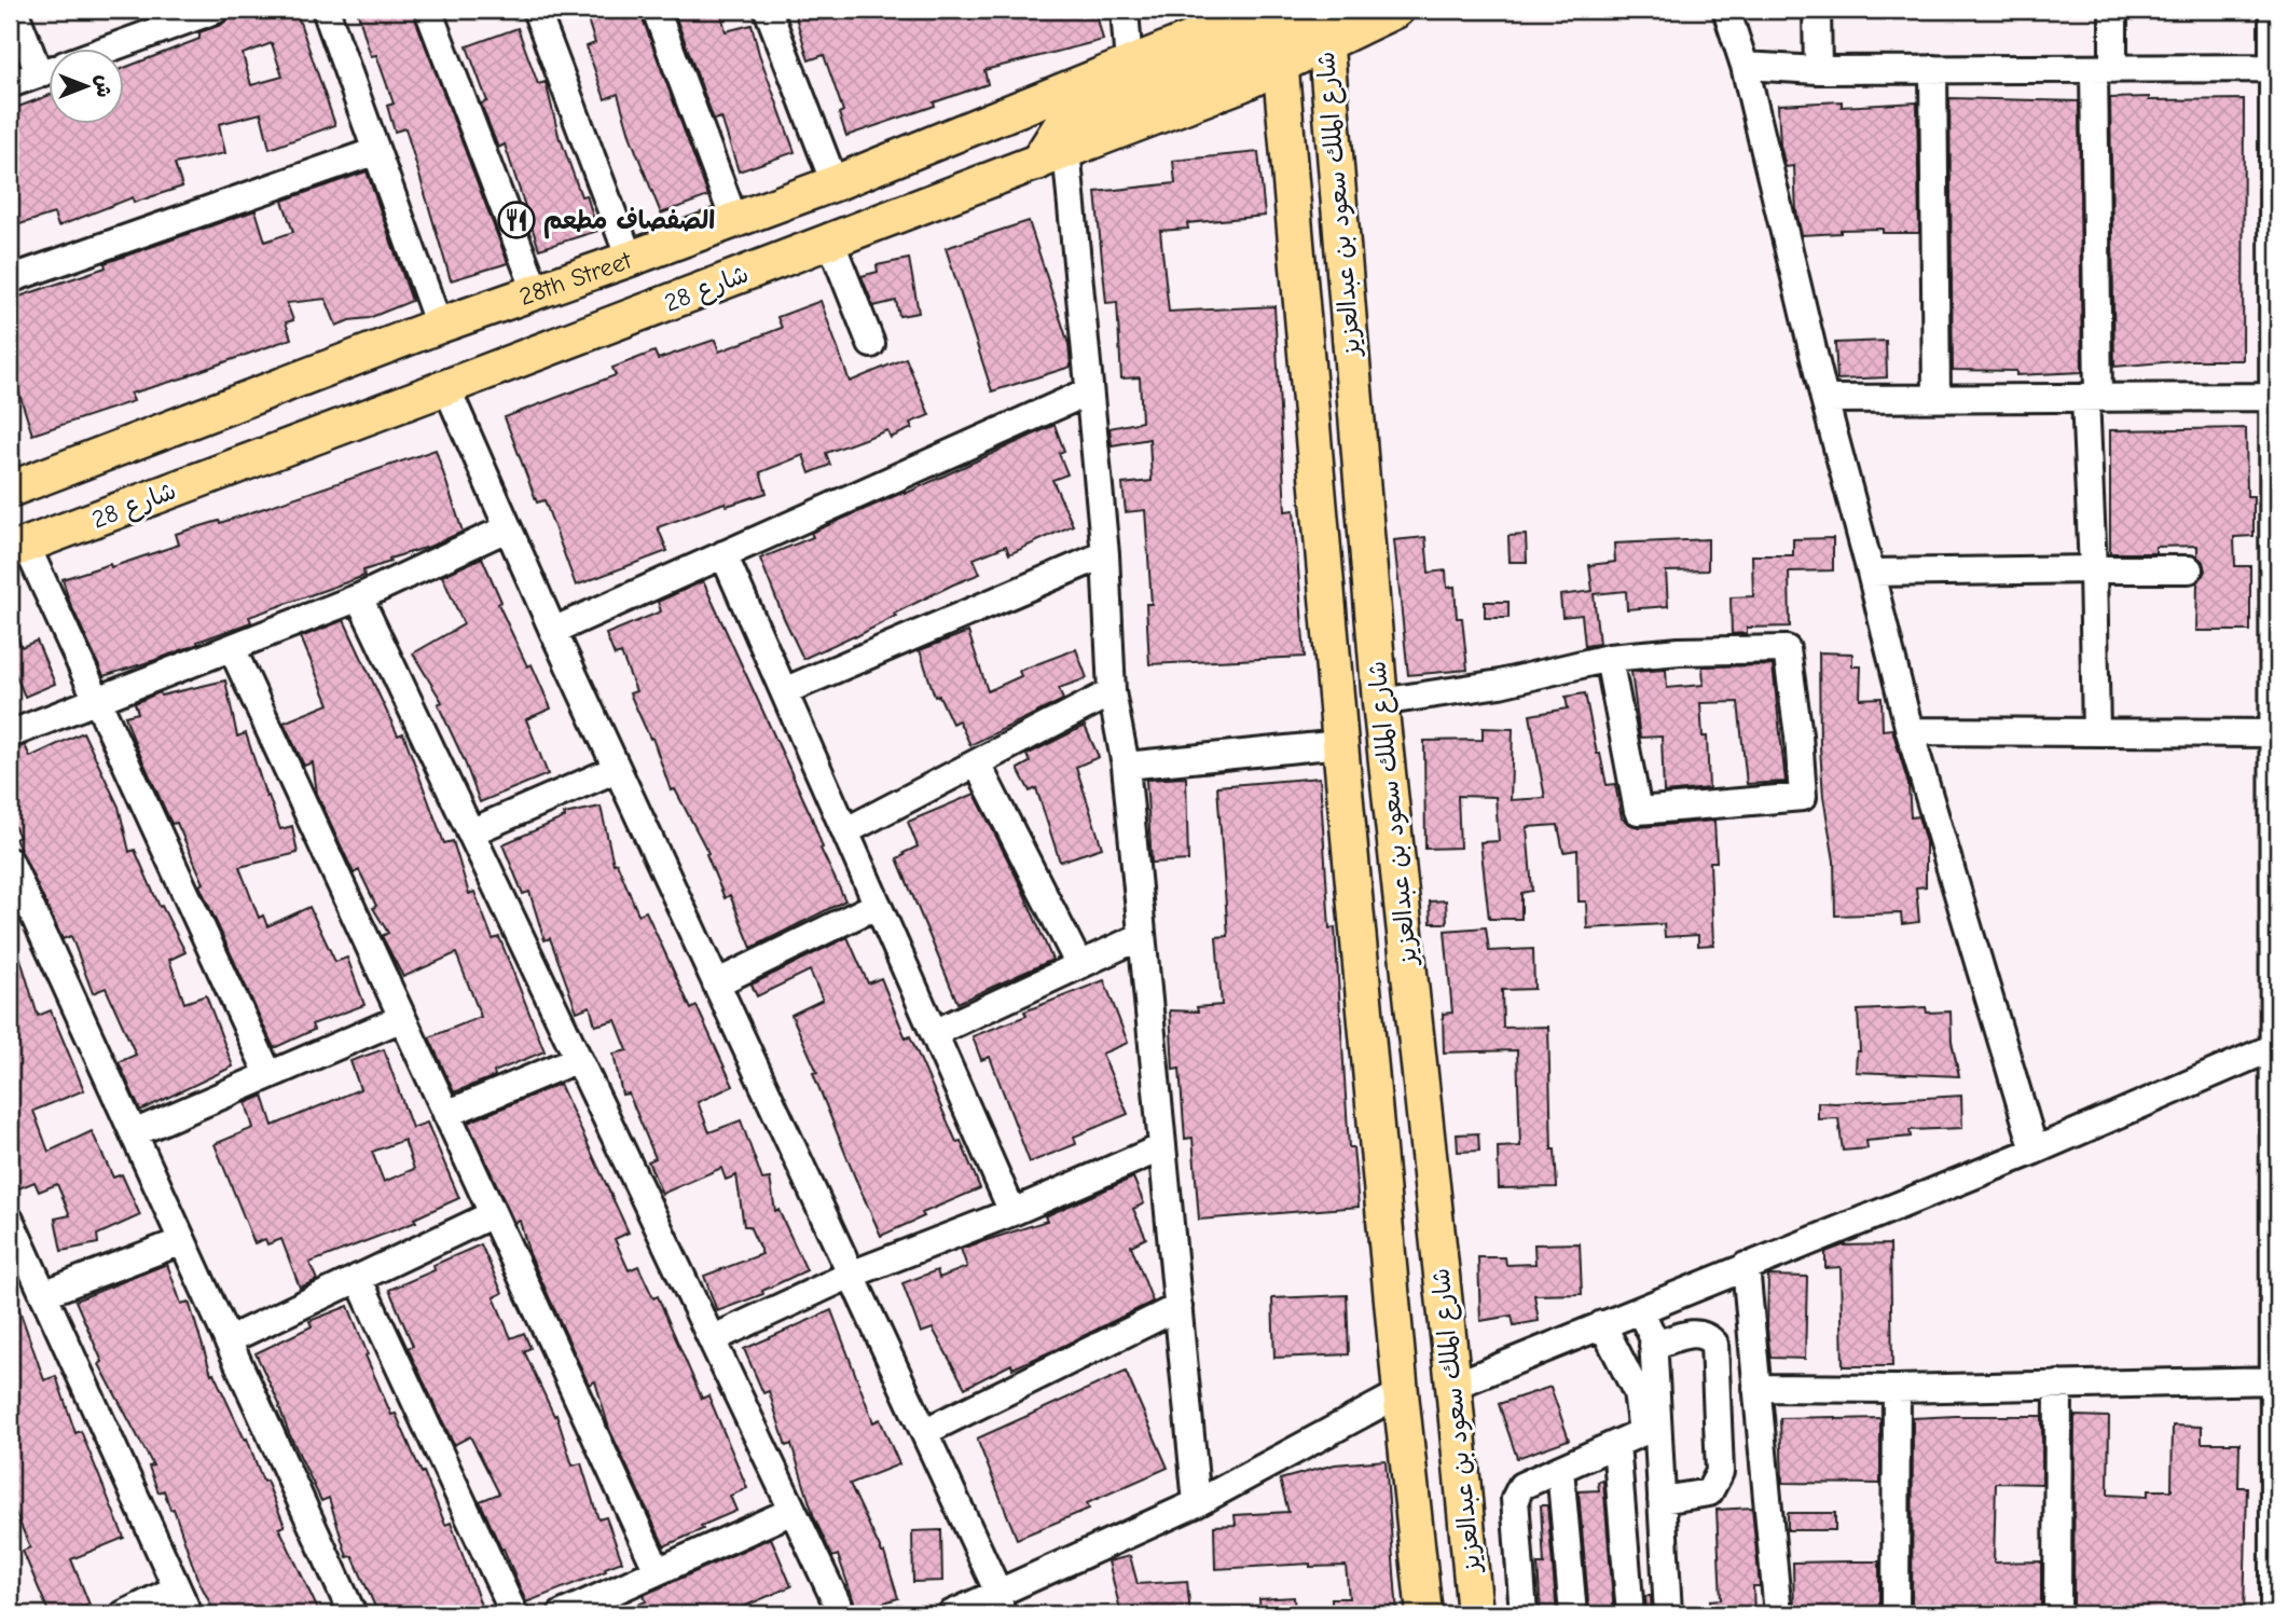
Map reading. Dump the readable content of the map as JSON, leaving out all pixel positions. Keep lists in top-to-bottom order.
{
  "streets": {
    "main road": ["شارع الملك سعود بن عبدالعزيز", "28th Street", "شارع 28"]
  },
  "crossings": [
    ["شارع الملك سعود بن عبدالعزيز", "28th Street"]
  ],
  "places": {
    "restaurant": ["الصفصاف مطعم"]
  },
  "north": "right"
}
